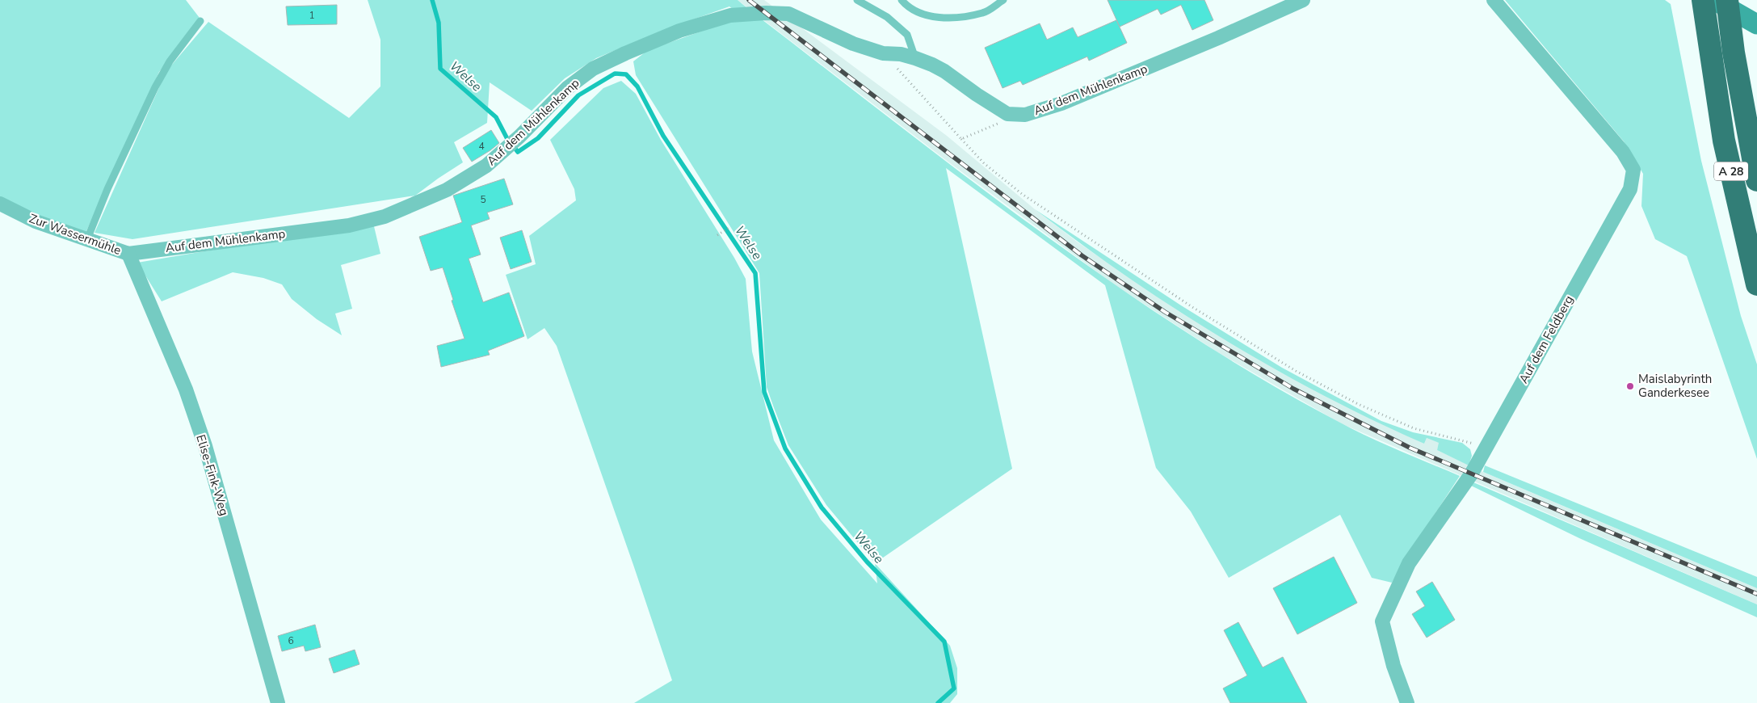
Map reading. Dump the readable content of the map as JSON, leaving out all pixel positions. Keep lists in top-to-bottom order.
{
  "streets": {
    "highway": ["A 28"],
    "street": [
      "Auf dem Mühlenkamp",
      "Zur Wassermühle",
      "Auf dem Feldberg",
      "Elise-Fink-Weg"
    ]
  },
  "crossings": [
    ["Auf dem Mühlenkamp", "Zur Wassermühle"],
    ["Auf dem Mühlenkamp", "Elise-Fink-Weg"],
    ["Zur Wassermühle", "Elise-Fink-Weg"]
  ],
  "water": ["Welse"],
  "places": ["Maislabyrinth Ganderkesee"],
  "house_numbers": [
    "1",
    "4",
    "5",
    "6"
  ]
}
